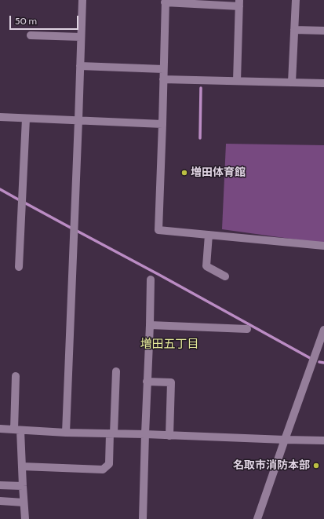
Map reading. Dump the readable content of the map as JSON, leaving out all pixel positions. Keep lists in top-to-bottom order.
{
  "districts": ["増田五丁目"],
  "places": ["増田体育館", "名取市消防本部"],
  "scale_bar": "50 m"
}
